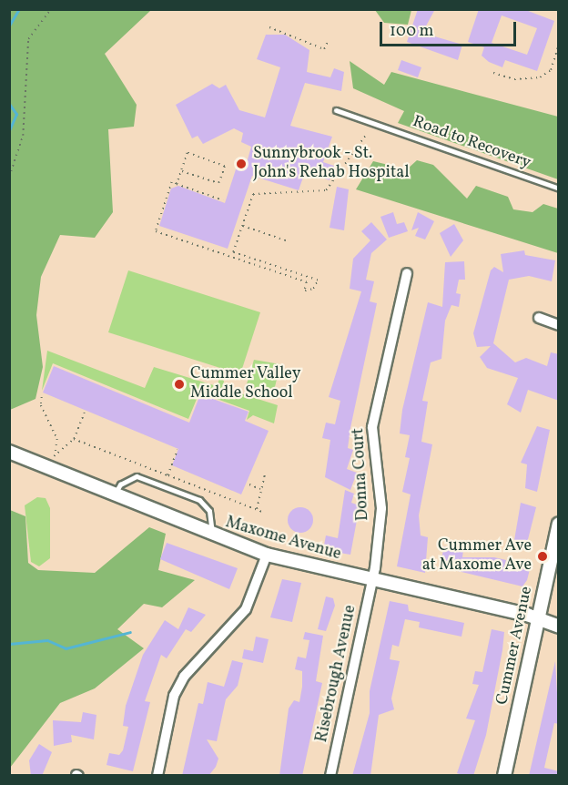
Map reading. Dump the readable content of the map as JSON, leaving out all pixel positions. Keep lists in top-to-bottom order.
{
  "streets": {
    "street": [
      "Donna Court",
      "Maxome Avenue",
      "Cummer Avenue",
      "Risebrough Avenue"
    ],
    "lane": ["Road to Recovery"]
  },
  "crossings": [
    ["Donna Court", "Maxome Avenue"],
    ["Donna Court", "Risebrough Avenue"],
    ["Maxome Avenue", "Cummer Avenue"],
    ["Maxome Avenue", "Risebrough Avenue"]
  ],
  "places": ["Sunnybrook - St. John's Rehab Hospital", "Cummer Valley Middle School", "Cummer Ave at Maxome Ave"],
  "scale_bar": "100 m"
}
